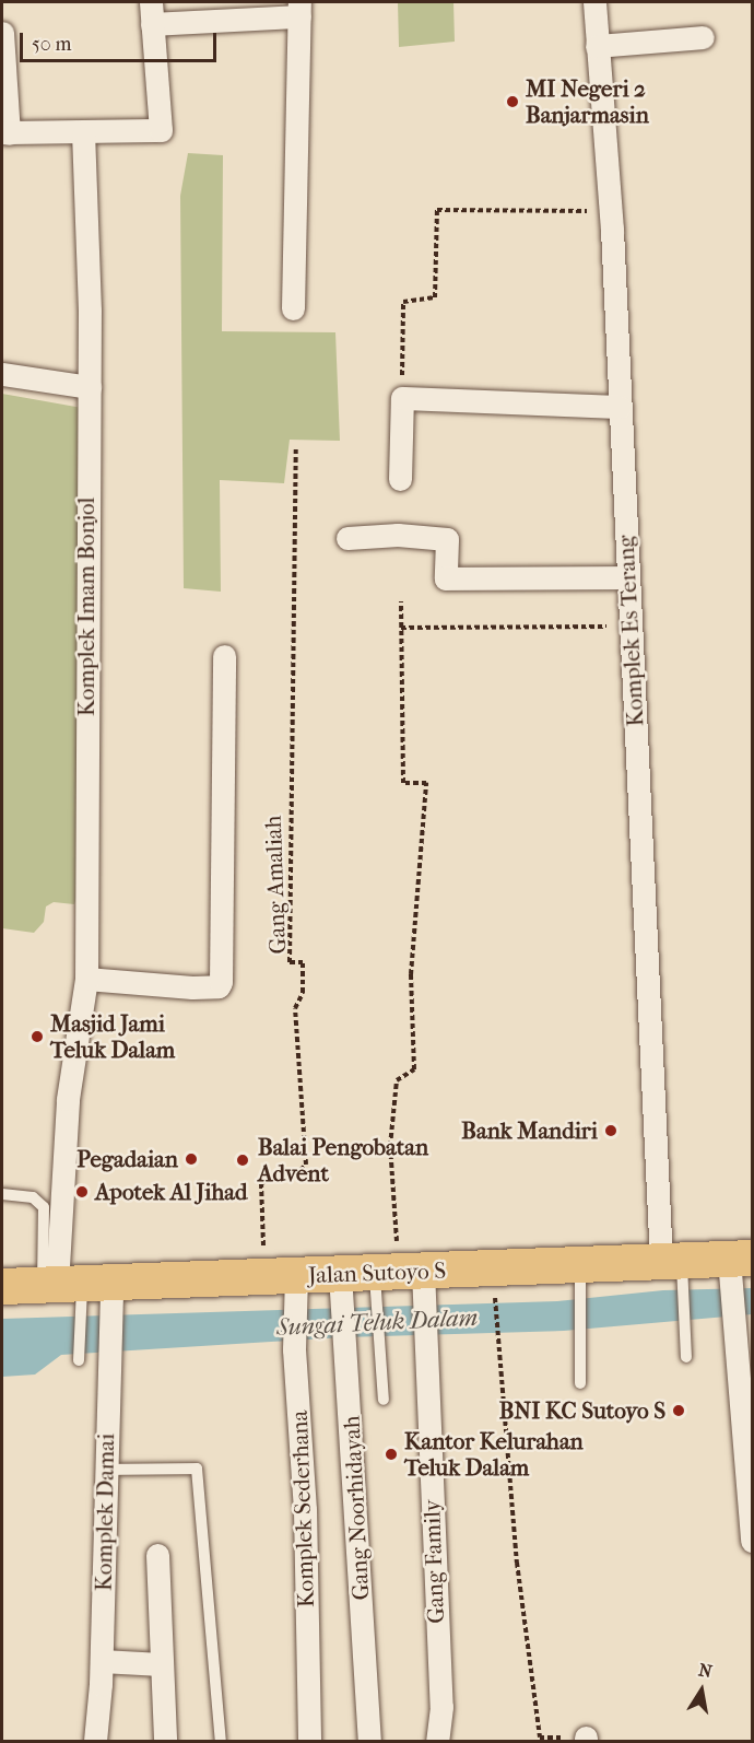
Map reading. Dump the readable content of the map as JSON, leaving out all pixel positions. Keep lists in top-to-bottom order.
{
  "streets": {
    "highway": ["Jalan Sutoyo S"],
    "street": [
      "Komplek Imam Bonjol",
      "Komplek Es Terang",
      "Gang Noorhidayah",
      "Komplek Sederhana",
      "Komplek Damai",
      "Gang Family"
    ],
    "path": ["Gang Amaliah"]
  },
  "crossings": [
    ["Komplek Imam Bonjol", "Jalan Sutoyo S"],
    ["Komplek Imam Bonjol", "Komplek Damai"],
    ["Komplek Es Terang", "Jalan Sutoyo S"],
    ["Gang Amaliah", "Jalan Sutoyo S"],
    ["Gang Amaliah", "Komplek Sederhana"],
    ["Jalan Sutoyo S", "Gang Noorhidayah"],
    ["Jalan Sutoyo S", "Komplek Sederhana"],
    ["Jalan Sutoyo S", "Komplek Damai"],
    ["Jalan Sutoyo S", "Gang Family"],
    ["Gang Noorhidayah", "Gang Family"]
  ],
  "water": ["Sungai Teluk Dalam"],
  "places": [
    "MI Negeri 2 Banjarmasin",
    "Masjid Jami Teluk Dalam",
    "Bank Mandiri",
    "Pegadaian",
    "Balai Pengobatan Advent",
    "Apotek Al Jihad",
    "BNI KC Sutoyo S",
    "Kantor Kelurahan Teluk Dalam"
  ],
  "scale_bar": "50 m",
  "north": "top"
}
